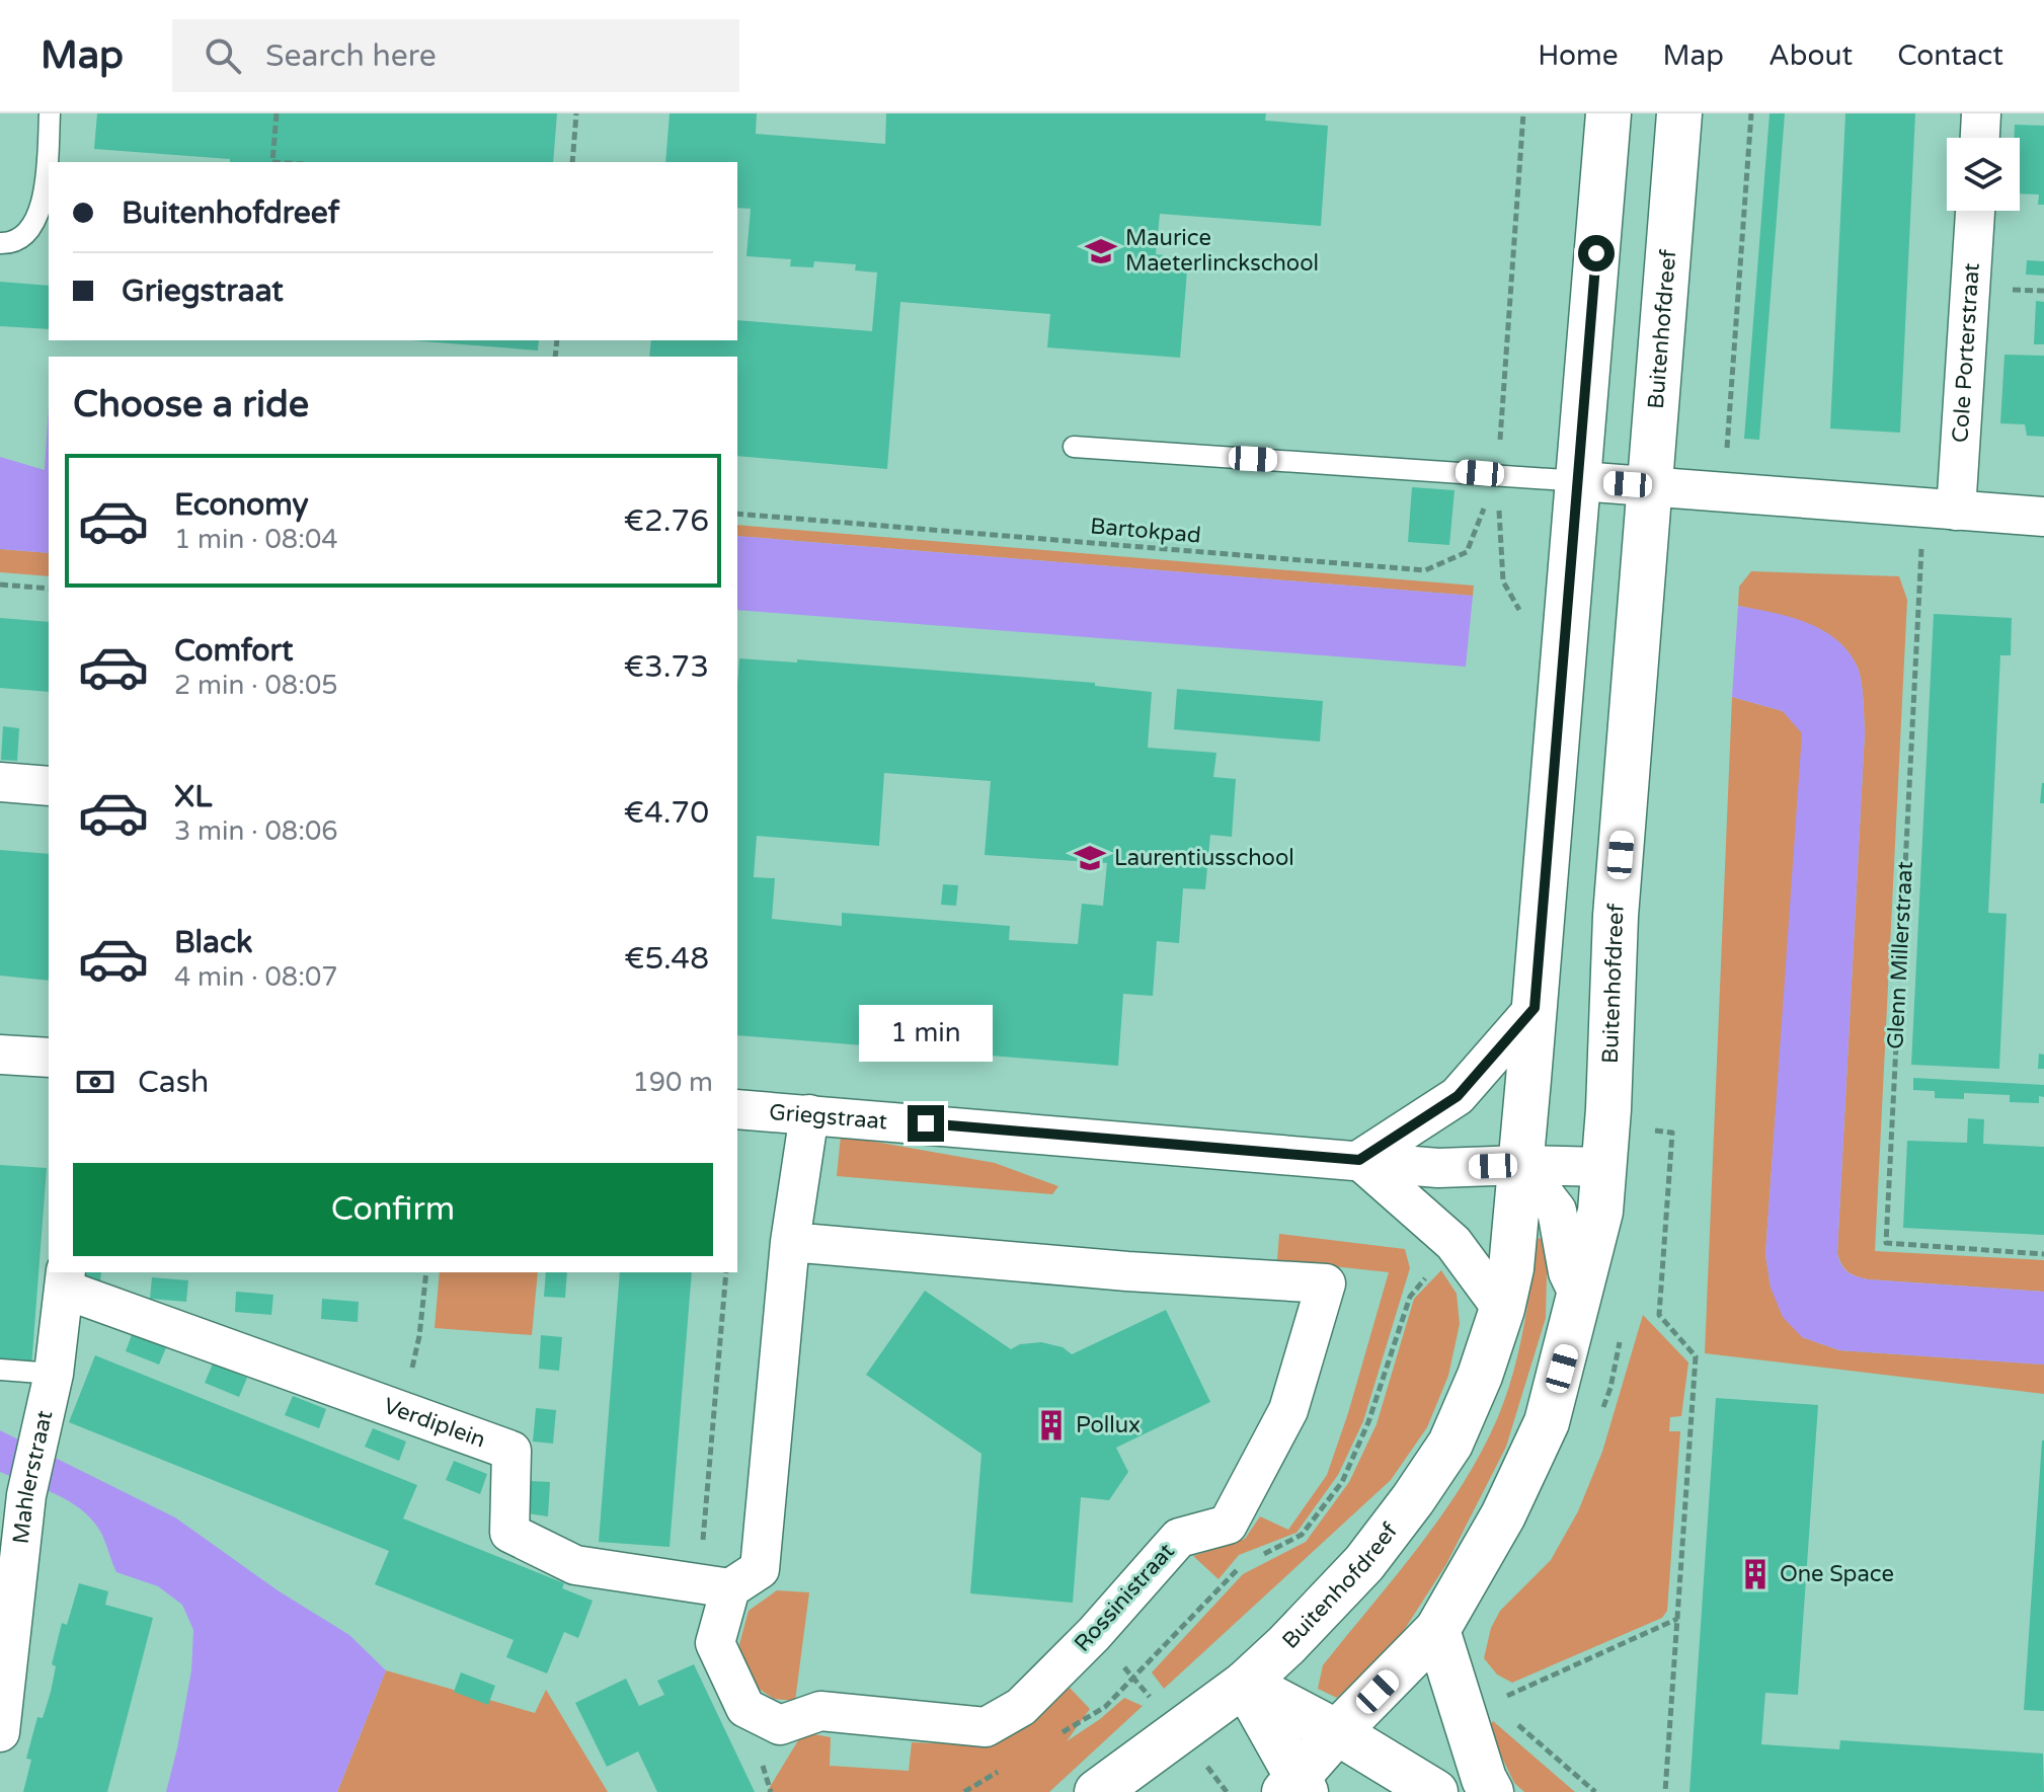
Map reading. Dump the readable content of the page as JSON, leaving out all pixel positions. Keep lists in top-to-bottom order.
{
  "streets": {
    "street": [
      "Buitenhofdreef",
      "Cole Porterstraat",
      "Griegstraat",
      "Verdiplein",
      "Mahlerstraat",
      "Rossinistraat"
    ],
    "path": ["Bartokpad", "Glenn Millerstraat"]
  },
  "crossings": [
    ["Buitenhofdreef", "Griegstraat"],
    ["Cole Porterstraat", "Glenn Millerstraat"],
    ["Verdiplein", "Mahlerstraat"],
    ["Verdiplein", "Rossinistraat"]
  ],
  "places": {
    "school or university": ["Maurice Maeterlinckschool", "Laurentiusschool"],
    "building": ["Pollux", "One Space"]
  },
  "page": {
    "header": "Map",
    "search": "Search here",
    "nav": [
      "Home",
      "Map",
      "About",
      "Contact"
    ],
    "banner": ["Buitenhofdreef", "Griegstraat"],
    "heading": "Choose a ride",
    "list": [
      {
        "name": "Economy",
        "note": "1 min · 08:04",
        "value": "€2.76"
      },
      {
        "name": "Comfort",
        "note": "2 min · 08:05",
        "value": "€3.73"
      },
      {
        "name": "XL",
        "note": "3 min · 08:06",
        "value": "€4.70"
      },
      {
        "name": "Black",
        "note": "4 min · 08:07",
        "value": "€5.48"
      }
    ],
    "bubble": "1 min",
    "pay": ["Cash", "190 m"],
    "buttons": "Confirm"
  }
}
